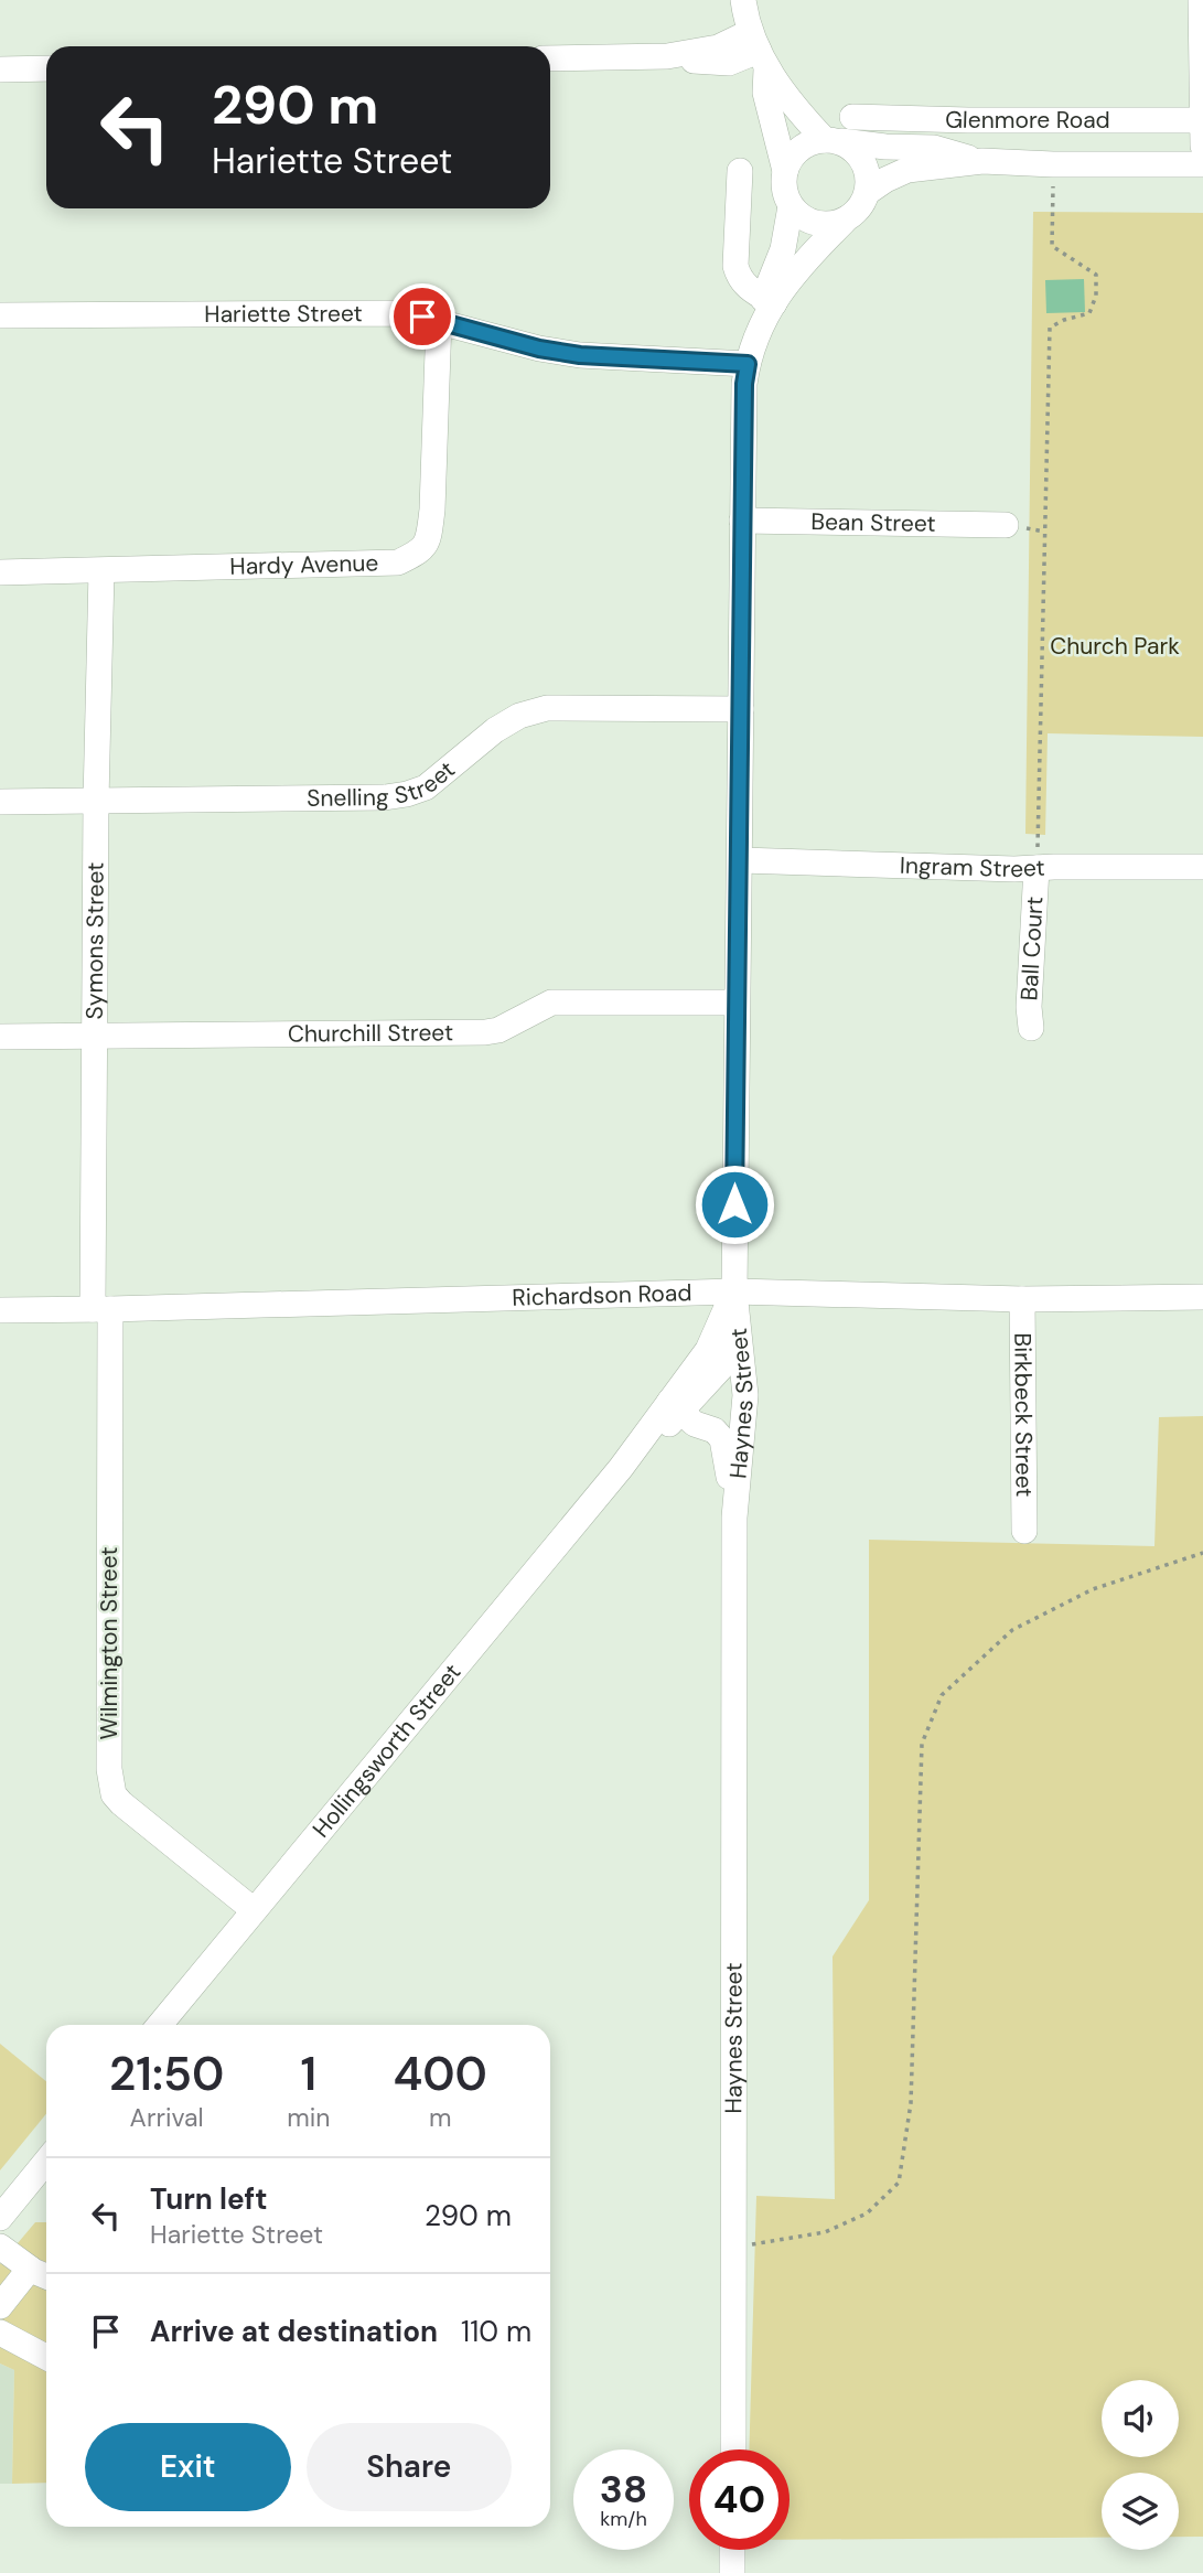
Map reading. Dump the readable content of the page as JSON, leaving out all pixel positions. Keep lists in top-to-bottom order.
{
  "streets": {
    "street": [
      "Glenmore Road",
      "Hariette Street",
      "Bean Street",
      "Hardy Avenue",
      "Snelling Street",
      "Ingram Street",
      "Symons Street",
      "Ball Court",
      "Churchill Street",
      "Richardson Road",
      "Haynes Street",
      "Birkbeck Street",
      "Wilmington Street",
      "Hollingsworth Street"
    ]
  },
  "crossings": [
    ["Hariette Street", "Hardy Avenue"],
    ["Hariette Street", "Haynes Street"],
    ["Bean Street", "Haynes Street"],
    ["Hardy Avenue", "Symons Street"],
    ["Snelling Street", "Symons Street"],
    ["Snelling Street", "Haynes Street"],
    ["Ingram Street", "Ball Court"],
    ["Ingram Street", "Haynes Street"],
    ["Symons Street", "Churchill Street"],
    ["Symons Street", "Richardson Road"],
    ["Symons Street", "Wilmington Street"],
    ["Churchill Street", "Haynes Street"],
    ["Richardson Road", "Haynes Street"],
    ["Richardson Road", "Birkbeck Street"],
    ["Richardson Road", "Wilmington Street"],
    ["Richardson Road", "Hollingsworth Street"],
    ["Haynes Street", "Hollingsworth Street"],
    ["Wilmington Street", "Hollingsworth Street"]
  ],
  "parks": ["Church Park"],
  "page": {
    "turn": ["290 m", "Hariette Street"],
    "eta": [
      "21:50",
      "Arrival",
      "1",
      "min",
      "400",
      "m"
    ],
    "list": [
      {
        "name": "Turn left",
        "note": "Hariette Street",
        "value": "290 m"
      },
      {
        "name": "Arrive at destination",
        "value": "110 m"
      }
    ],
    "buttons": ["Exit", "Share"],
    "speed": "38 km/h",
    "limit": "40"
  }
}
